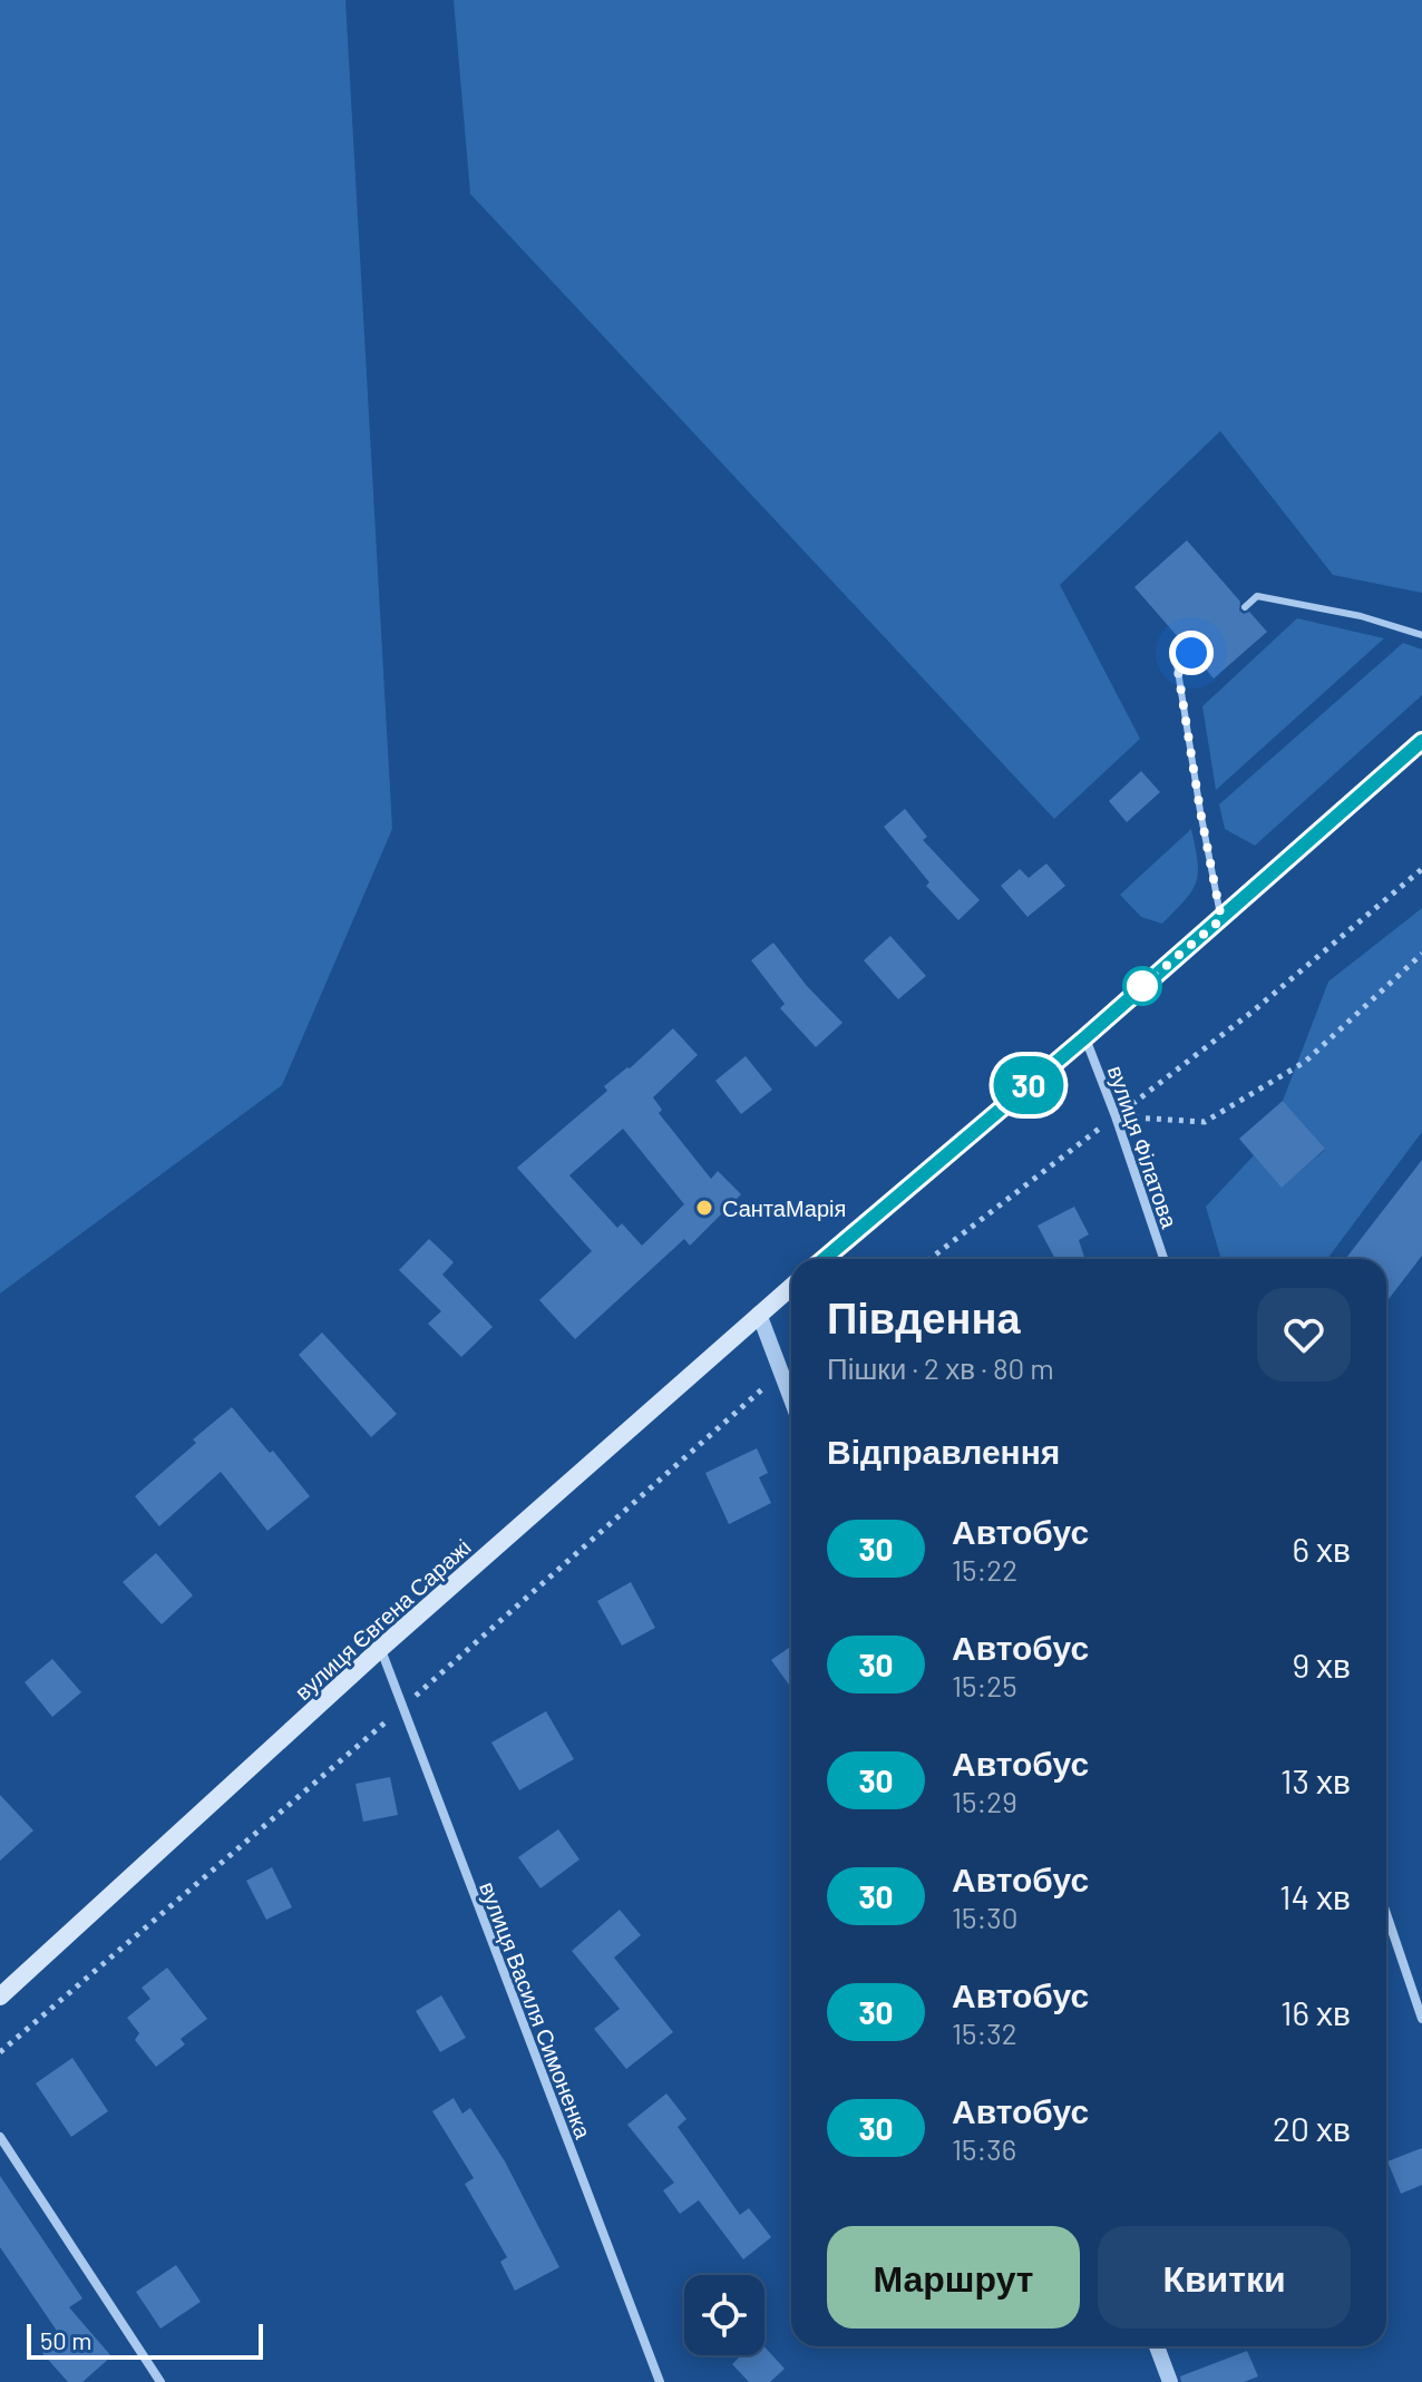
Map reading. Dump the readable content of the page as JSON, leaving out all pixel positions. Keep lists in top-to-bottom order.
{
  "streets": {
    "main road": ["вулиця Євгена Саражі"],
    "street": ["вулиця Філатова", "вулиця Василя Симоненка"]
  },
  "crossings": [
    ["вулиця Євгена Саражі", "вулиця Василя Симоненка"]
  ],
  "places": ["СантаМарія"],
  "lines": ["bus line 30"],
  "scale_bar": "50 m",
  "page": {
    "on_map": "30",
    "heading": [
      ["Південна", "Пішки · 2 хв · 80 m"],
      "Відправлення"
    ],
    "list": [
      {
        "mark": "30",
        "name": "Автобус",
        "note": "15:22",
        "value": "6 хв"
      },
      {
        "mark": "30",
        "name": "Автобус",
        "note": "15:25",
        "value": "9 хв"
      },
      {
        "mark": "30",
        "name": "Автобус",
        "note": "15:29",
        "value": "13 хв"
      },
      {
        "mark": "30",
        "name": "Автобус",
        "note": "15:30",
        "value": "14 хв"
      },
      {
        "mark": "30",
        "name": "Автобус",
        "note": "15:32",
        "value": "16 хв"
      },
      {
        "mark": "30",
        "name": "Автобус",
        "note": "15:36",
        "value": "20 хв"
      }
    ],
    "buttons": ["Маршрут", "Квитки"],
    "scale": "50 m"
  }
}
